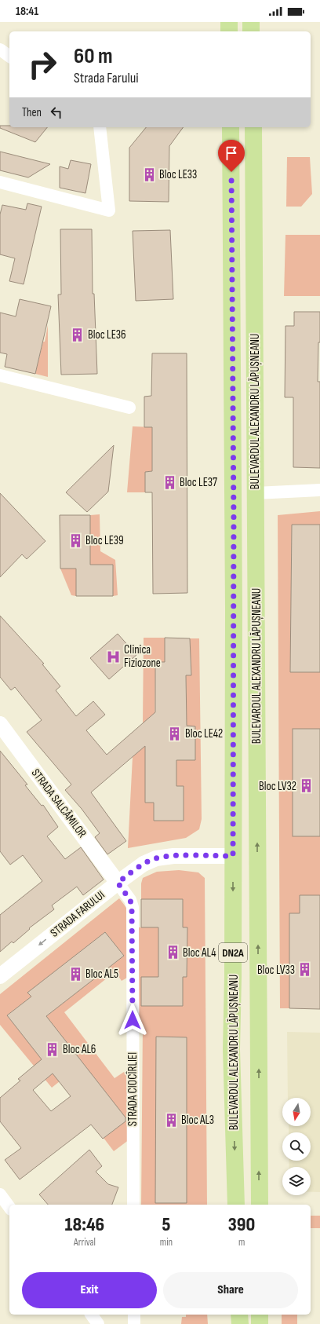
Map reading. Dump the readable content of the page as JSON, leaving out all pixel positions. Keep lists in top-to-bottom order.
{
  "streets": {
    "main road": ["BULEVARDUL ALEXANDRU LĂPUȘNEANU", "DN2A"],
    "street": ["STRADA SALCÂMILOR", "STRADA FARULUI", "STRADA CIOCÎRLIEI"]
  },
  "crossings": [
    ["BULEVARDUL ALEXANDRU LĂPUȘNEANU", "STRADA FARULUI"],
    ["STRADA SALCÂMILOR", "STRADA FARULUI"],
    ["STRADA SALCÂMILOR", "STRADA CIOCÎRLIEI"],
    ["STRADA FARULUI", "STRADA CIOCÎRLIEI"]
  ],
  "one_way": ["STRADA FARULUI"],
  "places": {
    "building": [
      "Bloc LE33",
      "Bloc LE36",
      "Bloc LE37",
      "Bloc LE39",
      "Bloc LE42",
      "Bloc LV32",
      "Bloc AL4",
      "Bloc LV33",
      "Bloc AL5",
      "Bloc AL6",
      "Bloc AL3"
    ],
    "hospital": ["Clinica Fiziozone"]
  },
  "north": "bottom",
  "page": {
    "status": "18:41",
    "turn": ["60 m", "Strada Farului"],
    "then": "Then",
    "eta": [
      "18:46",
      "Arrival",
      "5",
      "min",
      "390",
      "m"
    ],
    "buttons": ["Exit", "Share"]
  }
}
